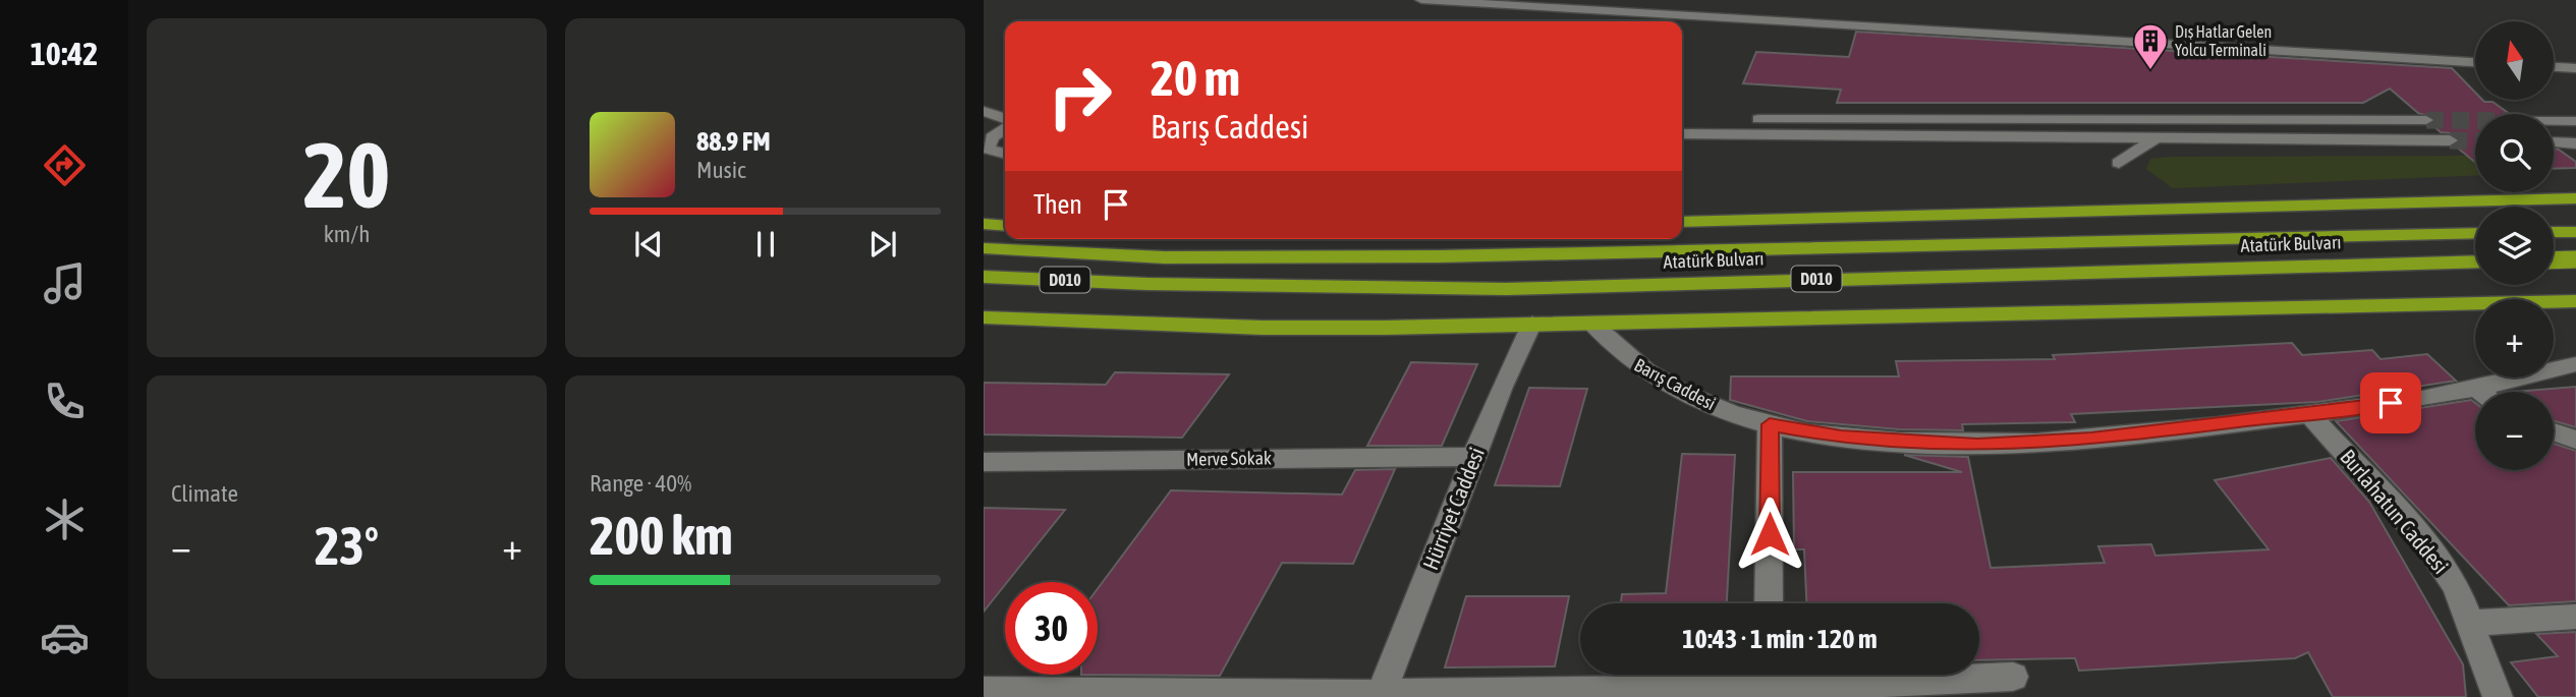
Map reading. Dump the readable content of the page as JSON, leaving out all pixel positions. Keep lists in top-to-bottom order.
{
  "streets": {
    "highway": ["Atatürk Bulvarı", "D010"],
    "street": [
      "Barış Caddesi",
      "Merve Sokak",
      "Hürriyet Caddesi",
      "Burlahatun Caddesi"
    ]
  },
  "crossings": [
    ["Barış Caddesi", "Burlahatun Caddesi"],
    ["Merve Sokak", "Hürriyet Caddesi"]
  ],
  "places": {
    "building": ["Dış Hatlar Gelen Yolcu Terminali"]
  },
  "north": "top",
  "page": {
    "tabs": "10:42",
    "tile": [
      ["20", "km/h"],
      "Climate",
      ["Range · 40%", "200 km"]
    ],
    "map_buttons": ["+", "−"],
    "turn": ["20 m", "Barış Caddesi"],
    "song": ["88.9 FM", "Music"],
    "then": "Then",
    "heat": ["−", "23°", "+"],
    "limit": "30",
    "trip": "10:43 · 1 min · 120 m"
  }
}
